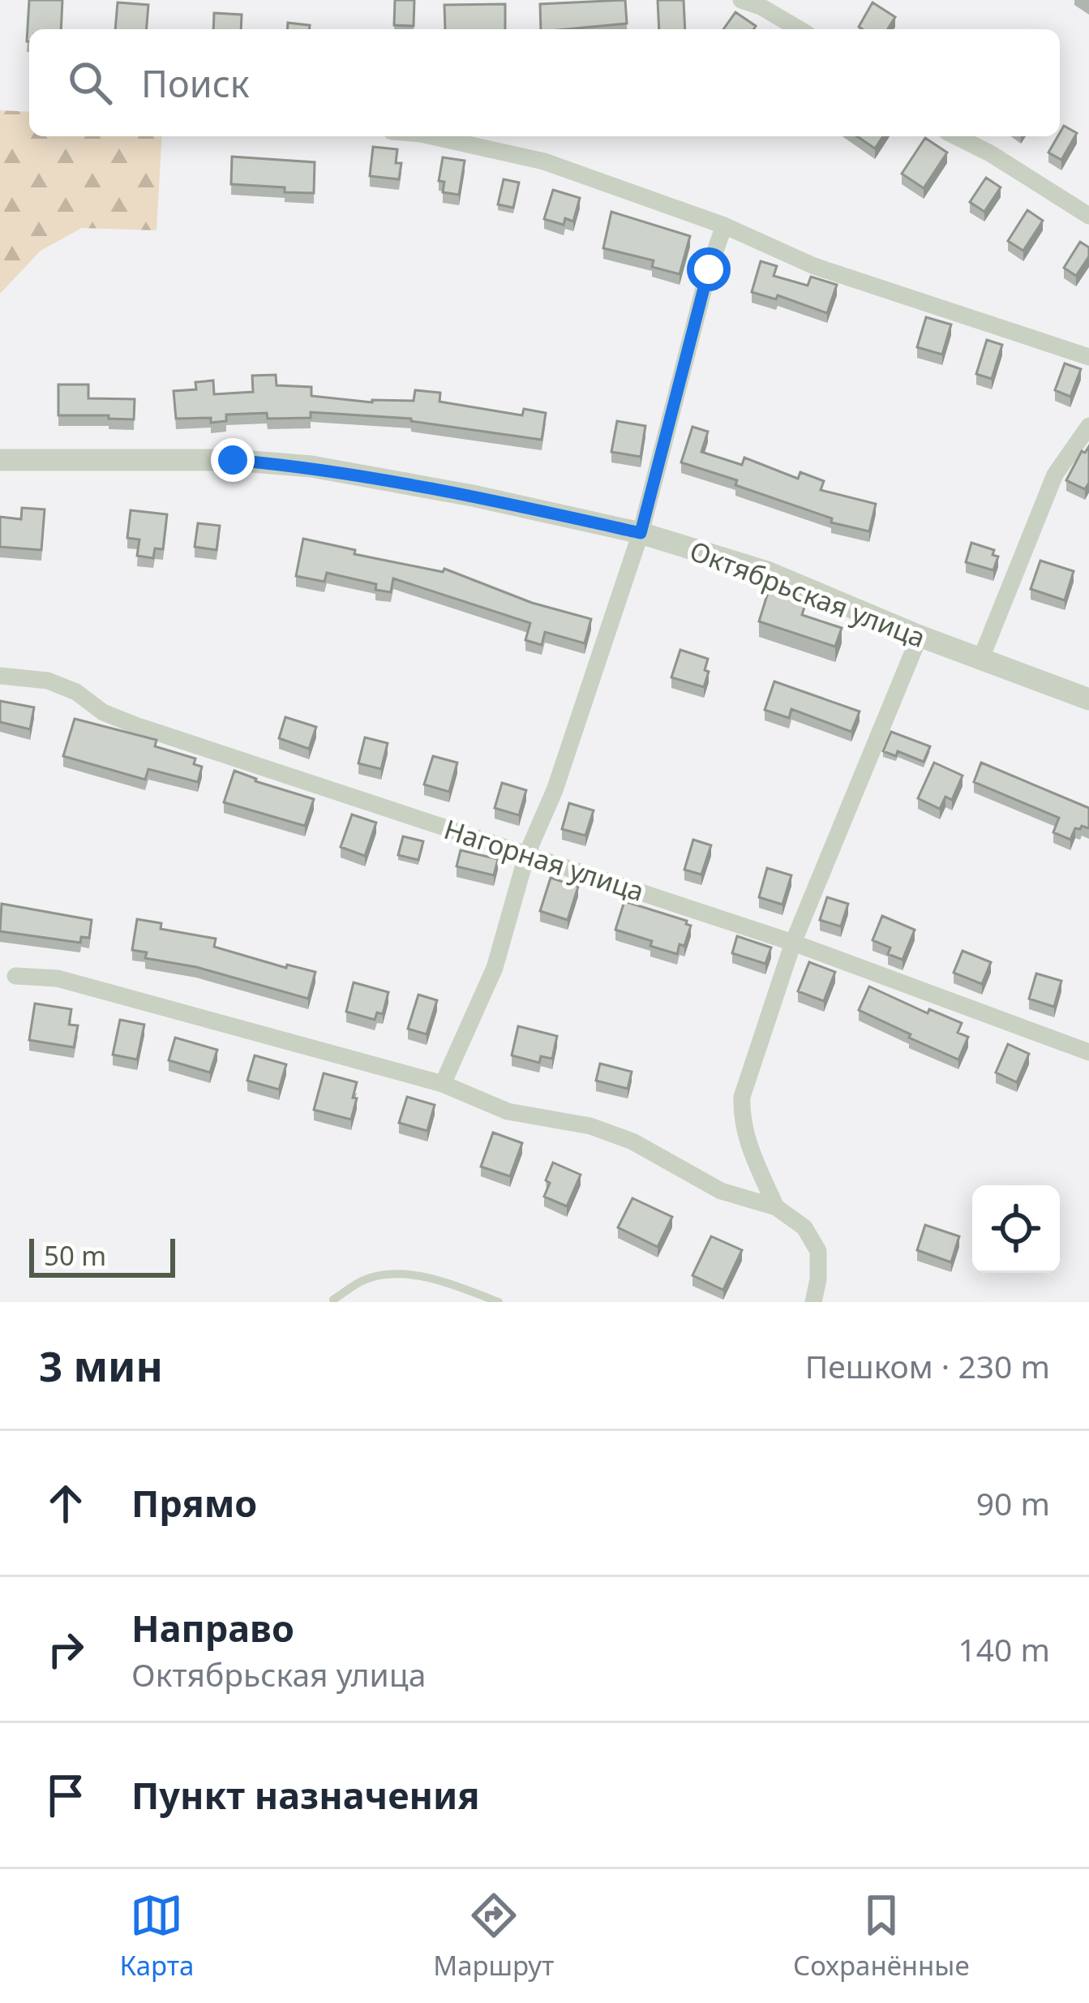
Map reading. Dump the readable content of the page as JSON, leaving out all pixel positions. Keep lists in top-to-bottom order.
{
  "streets": {
    "street": ["Октябрьская улица", "Нагорная улица"]
  },
  "scale_bar": "50 m",
  "page": {
    "search": "Поиск",
    "scale": "50 m",
    "heading": ["3 мин", "Пешком · 230 m"],
    "list": [
      ["Прямо", "90 m"],
      ["Направо", "Октябрьская улица", "140 m"],
      "Пункт назначения"
    ],
    "nav": ["Карта", "Маршрут", "Сохранённые"]
  }
}
